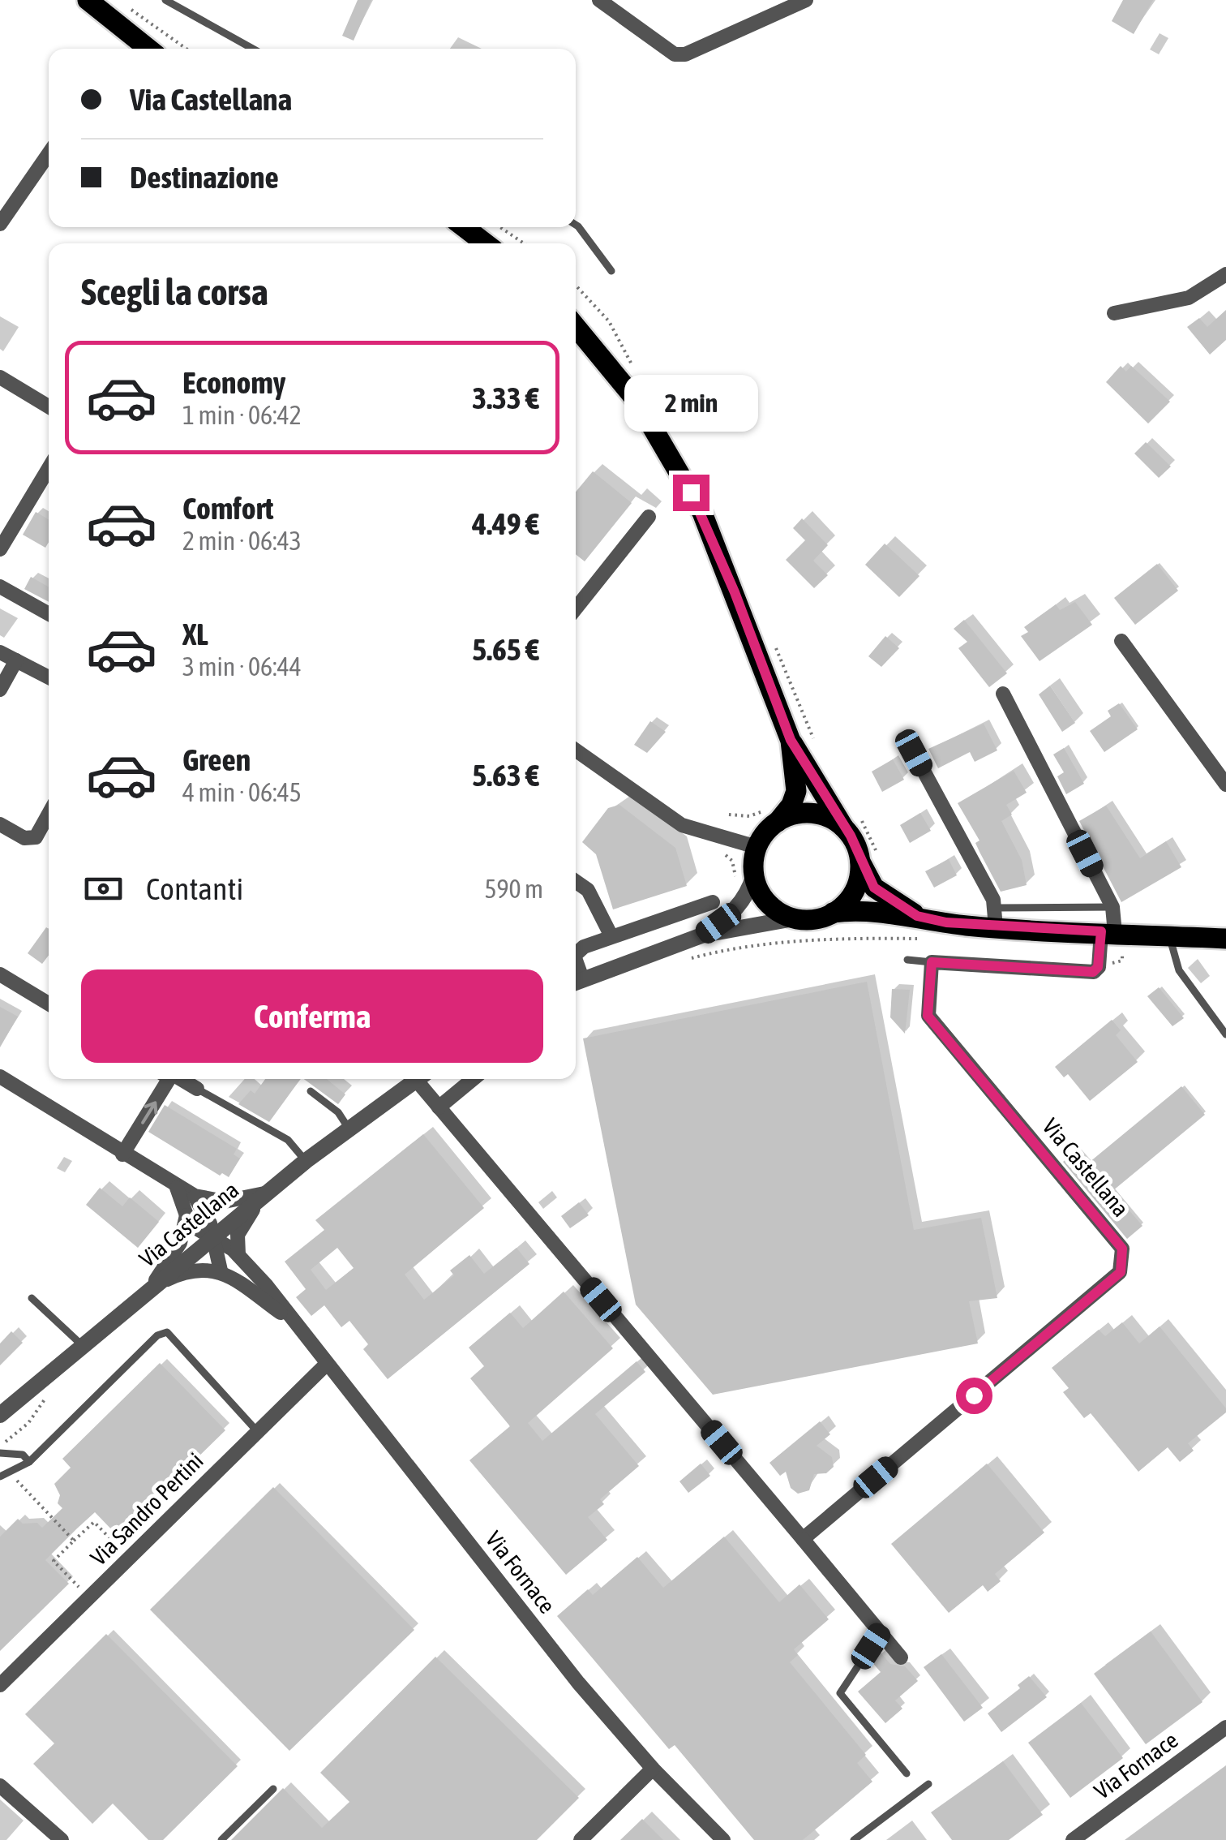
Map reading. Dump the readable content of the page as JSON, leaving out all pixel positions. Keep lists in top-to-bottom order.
{
  "streets": {
    "street": ["Via Castellana", "Via Sandro Pertini", "Via Fornace"]
  },
  "crossings": [
    ["Via Castellana", "Via Fornace"],
    ["Via Sandro Pertini", "Via Fornace"]
  ],
  "page": {
    "banner": ["Via Castellana", "Destinazione"],
    "heading": "Scegli la corsa",
    "list": [
      {
        "name": "Economy",
        "note": "1 min · 06:42",
        "value": "3.33 €"
      },
      {
        "name": "Comfort",
        "note": "2 min · 06:43",
        "value": "4.49 €"
      },
      {
        "name": "XL",
        "note": "3 min · 06:44",
        "value": "5.65 €"
      },
      {
        "name": "Green",
        "note": "4 min · 06:45",
        "value": "5.63 €"
      }
    ],
    "bubble": "2 min",
    "pay": ["Contanti", "590 m"],
    "buttons": "Conferma"
  }
}
